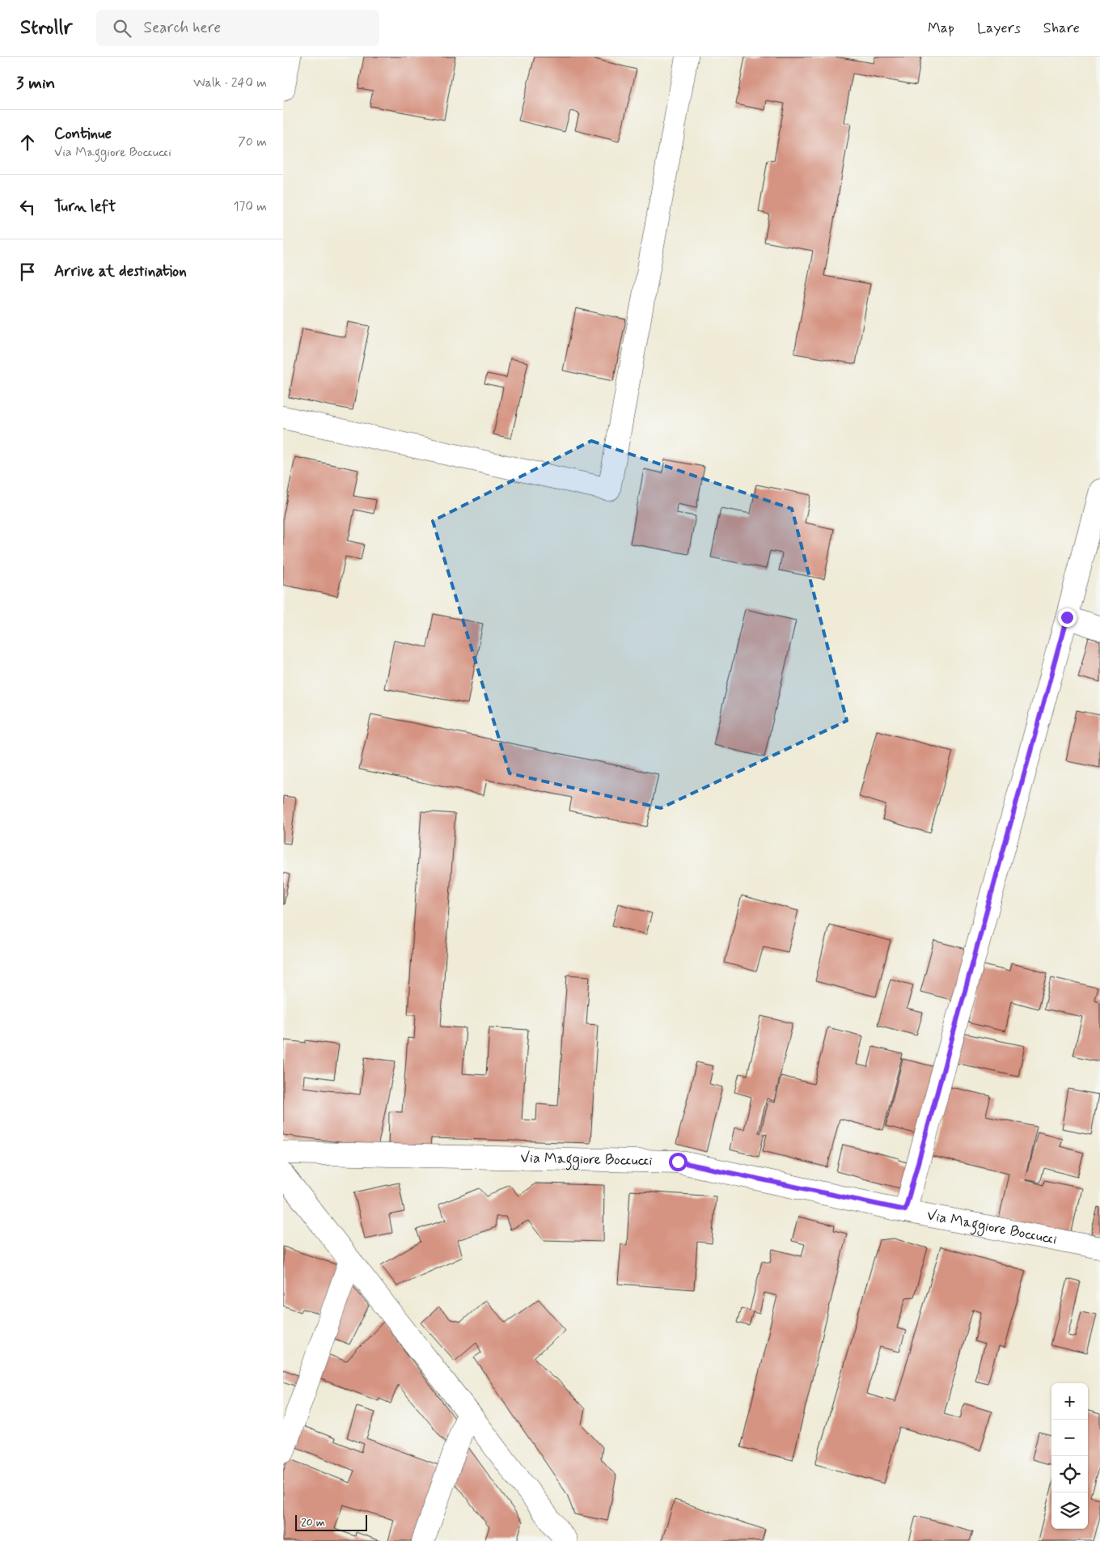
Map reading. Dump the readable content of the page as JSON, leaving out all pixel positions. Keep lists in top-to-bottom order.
{
  "streets": {
    "street": ["Via Maggiore Boccucci"]
  },
  "scale_bar": "20 m",
  "page": {
    "header": "Strollr",
    "search": "Search here",
    "nav": ["Map", "Layers", "Share"],
    "heading": ["3 min", "Walk · 240 m"],
    "list": [
      ["Continue", "Via Maggiore Boccucci", "70 m"],
      ["Turn left", "170 m"],
      "Arrive at destination"
    ],
    "map_buttons": ["+", "−"],
    "scale": "20 m"
  }
}
